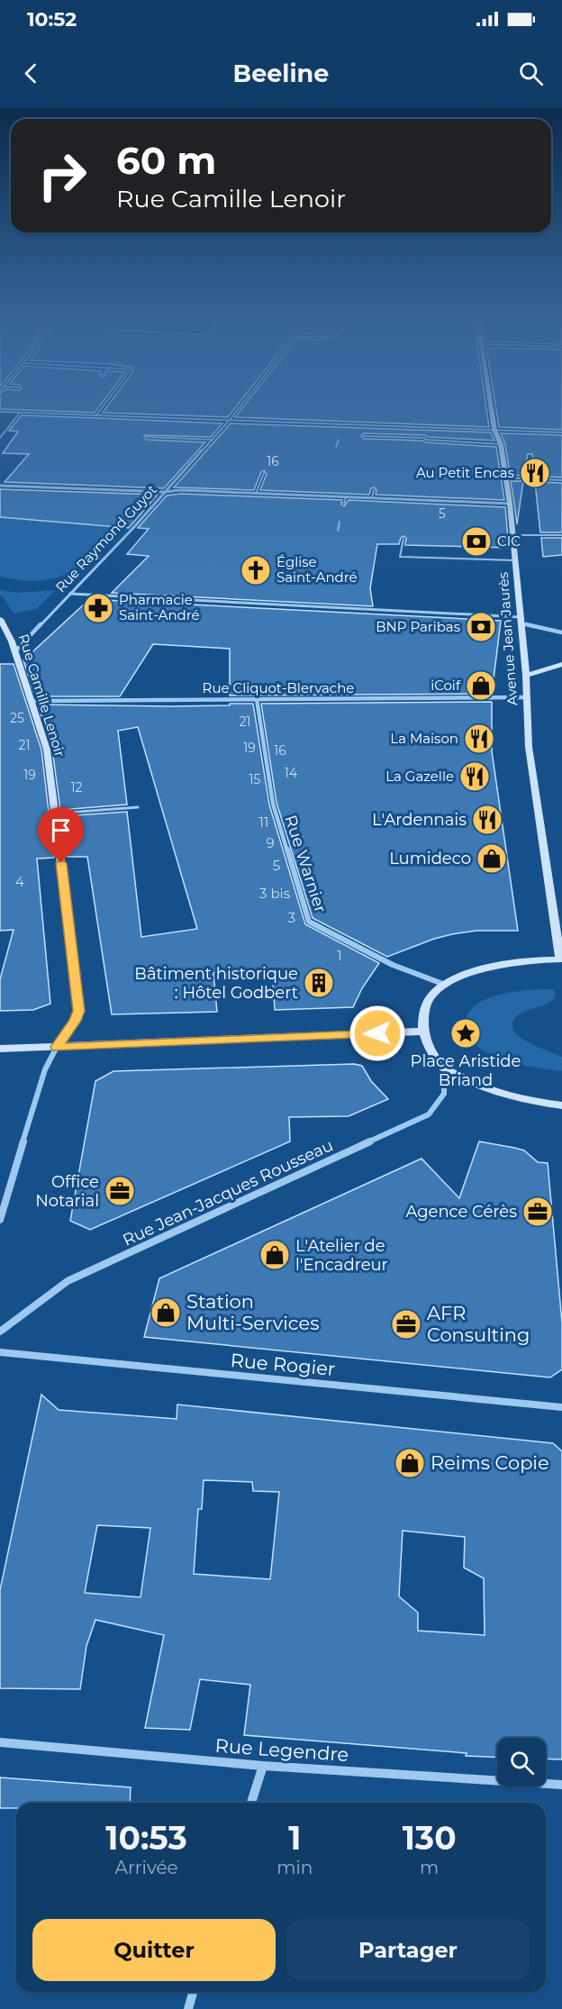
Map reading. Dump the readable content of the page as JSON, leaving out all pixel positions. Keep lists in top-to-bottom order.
{
  "streets": {
    "main road": ["Avenue Jean Jaurès", "Rue Camille Lenoir"],
    "street": [
      "Rue Raymond Guyot",
      "Rue Cliquot-Blervache",
      "Rue Warnier",
      "Rue Jean-Jacques Rousseau",
      "Rue Rogier",
      "Rue Legendre"
    ]
  },
  "crossings": [
    ["Rue Raymond Guyot", "Rue Camille Lenoir"],
    ["Avenue Jean Jaurès", "Rue Cliquot-Blervache"],
    ["Rue Cliquot-Blervache", "Rue Camille Lenoir"],
    ["Rue Cliquot-Blervache", "Rue Warnier"]
  ],
  "places": {
    "restaurant": [
      "Au Petit Encas",
      "La Maison",
      "La Gazelle",
      "L'Ardennais"
    ],
    "bank": ["CIC", "BNP Paribas"],
    "church": ["Église Saint-André"],
    "pharmacy": ["Pharmacie Saint-André"],
    "shop": [
      "iCoif",
      "Lumideco",
      "L'Atelier de l'Encadreur",
      "Station Multi-Services",
      "Reims Copie"
    ],
    "building": ["Bâtiment historique : Hôtel Godbert"],
    "place": ["Place Aristide Briand"],
    "office": ["Office Notarial", "Agence Cérès", "AFR Consulting"]
  },
  "house_numbers": [
    "16",
    "5",
    "25",
    "21",
    "21",
    "19",
    "16",
    "14",
    "19",
    "15",
    "12",
    "11",
    "9",
    "5",
    "4",
    "3 bis",
    "3",
    "1"
  ],
  "page": {
    "status": "10:52",
    "header": "Beeline",
    "turn": ["60 m", "Rue Camille Lenoir"],
    "eta": [
      "10:53",
      "Arrivée",
      "1",
      "min",
      "130",
      "m"
    ],
    "buttons": ["Quitter", "Partager"]
  }
}
